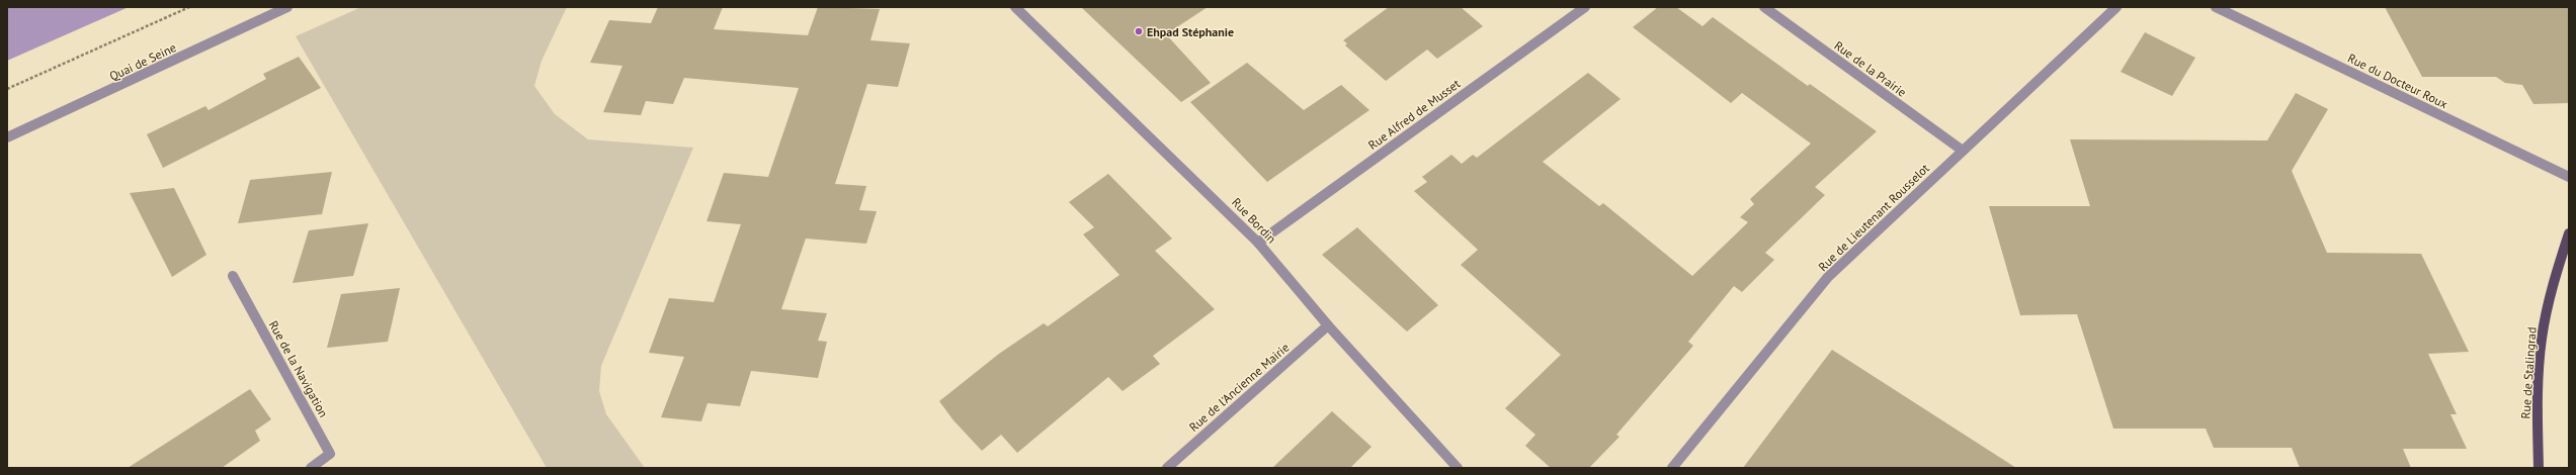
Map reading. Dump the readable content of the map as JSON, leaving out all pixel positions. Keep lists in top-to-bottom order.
{
  "streets": {
    "main road": ["Rue de Stalingrad"],
    "street": [
      "Quai de Seine",
      "Rue de la Prairie",
      "Rue du Docteur Roux",
      "Rue Alfred de Musset",
      "Rue de Lieutenant Rousselot",
      "Rue Bordin",
      "Rue de la Navigation",
      "Rue de l'Ancienne Mairie"
    ]
  },
  "crossings": [
    ["Rue de la Prairie", "Rue de Lieutenant Rousselot"],
    ["Rue Alfred de Musset", "Rue Bordin"],
    ["Rue Bordin", "Rue de l'Ancienne Mairie"]
  ],
  "places": ["Ehpad Stéphanie"]
}
